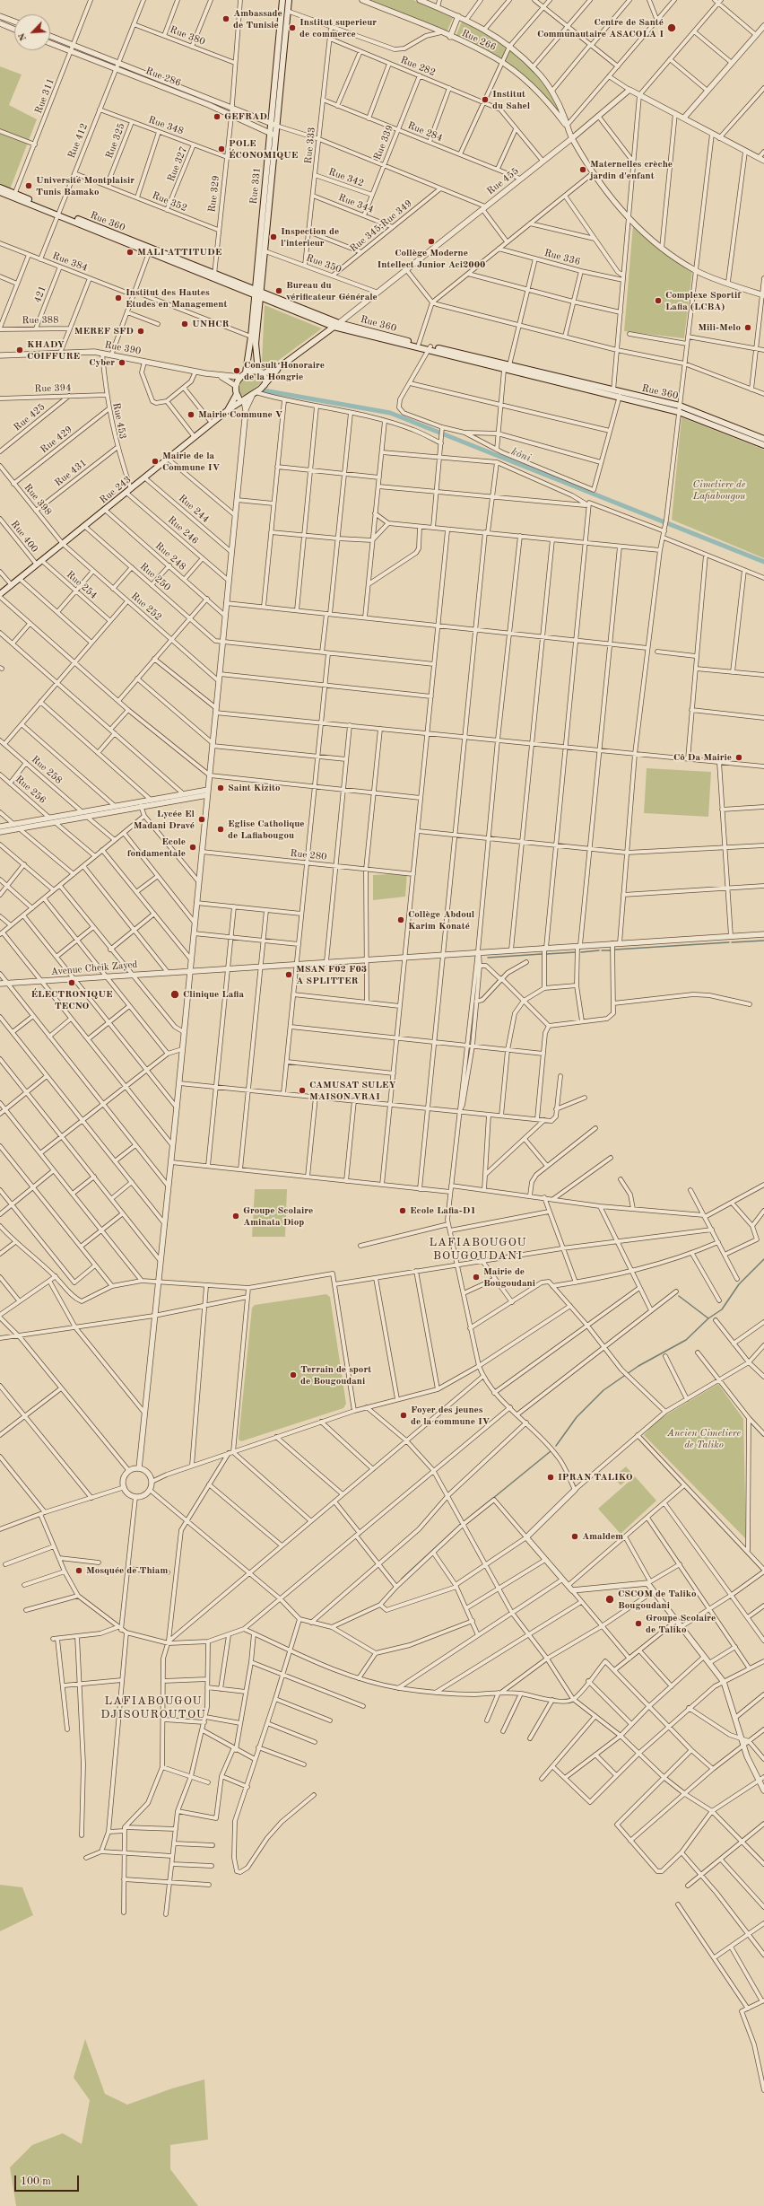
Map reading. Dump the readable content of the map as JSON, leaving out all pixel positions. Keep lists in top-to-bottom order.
{
  "streets": {
    "main road": [
      "Rue 455",
      "Rue 331",
      "Rue 360",
      "Rue 243"
    ],
    "street": [
      "Rue 380",
      "Rue 266",
      "Rue 282",
      "Rue 286",
      "Rue 311",
      "Rue 348",
      "Rue 284",
      "Rue 412",
      "Rue 325",
      "Rue 339",
      "Rue 333",
      "Rue 327",
      "Rue 342",
      "Rue 329",
      "Rue 352",
      "Rue 344",
      "Rue 345;Rue 349",
      "Rue 336",
      "Rue 384",
      "Rue 350",
      "421",
      "Rue 388",
      "Rue 390",
      "Rue 394",
      "Rue 425",
      "Rue 453",
      "Rue 429",
      "Rue 431",
      "Rue 398",
      "Rue 244",
      "Rue 246",
      "Rue 400",
      "Rue 248",
      "Rue 250",
      "Rue 254",
      "Rue 252",
      "Rue 258",
      "Rue 256",
      "Rue 280",
      "Avenue Cheik Zayed"
    ]
  },
  "crossings": [
    ["Rue 380", "Rue 412"],
    ["Rue 380", "Rue 329"],
    ["Rue 266", "Rue 455"],
    ["Rue 282", "Rue 339"],
    ["Rue 282", "Rue 333"],
    ["Rue 286", "Rue 311"],
    ["Rue 286", "Rue 412"],
    ["Rue 286", "Rue 331"],
    ["Rue 286", "Rue 329"],
    ["Rue 311", "Rue 360"],
    ["Rue 348", "Rue 412"],
    ["Rue 348", "Rue 325"],
    ["Rue 348", "Rue 327"],
    ["Rue 348", "Rue 329"],
    ["Rue 284", "Rue 339"],
    ["Rue 284", "Rue 333"],
    ["Rue 284", "Rue 455"],
    ["Rue 412", "Rue 352"],
    ["Rue 412", "Rue 360"],
    ["Rue 412", "Rue 384"],
    ["Rue 325", "Rue 352"],
    ["Rue 339", "Rue 342"],
    ["Rue 339", "Rue 344"],
    ["Rue 333", "Rue 342"],
    ["Rue 333", "Rue 344"],
    ["Rue 333", "Rue 350"],
    ["Rue 327", "Rue 352"],
    ["Rue 455", "Rue 331"],
    ["Rue 455", "Rue 360"],
    ["Rue 455", "Rue 350"],
    ["Rue 455", "Rue 390"],
    ["Rue 455", "Rue 243"],
    ["Rue 331", "Rue 360"],
    ["Rue 331", "Rue 350"],
    ["Rue 331", "Rue 390"],
    ["Rue 331", "Rue 243"],
    ["Rue 329", "Rue 352"],
    ["Rue 329", "Rue 360"],
    ["Rue 344", "Rue 345;Rue 349"],
    ["Rue 345;Rue 349", "Rue 350"],
    ["Rue 384", "421"],
    ["Rue 384", "Rue 388"],
    ["421", "Rue 388"],
    ["Rue 390", "Rue 453"],
    ["Rue 390", "Rue 243"],
    ["Rue 394", "Rue 425"],
    ["Rue 394", "Rue 453"],
    ["Rue 453", "Rue 429"],
    ["Rue 453", "Rue 431"],
    ["Rue 453", "Rue 243"],
    ["Rue 453", "Rue 246"],
    ["Rue 429", "Rue 398"],
    ["Rue 431", "Rue 398"],
    ["Rue 243", "Rue 398"],
    ["Rue 243", "Rue 244"],
    ["Rue 243", "Rue 246"],
    ["Rue 243", "Rue 400"],
    ["Rue 243", "Rue 248"],
    ["Rue 243", "Rue 250"],
    ["Rue 243", "Rue 254"],
    ["Rue 243", "Rue 252"],
    ["Rue 398", "Rue 252"]
  ],
  "districts": ["LAFIABOUGOU BOUGOUDANI", "LAFIABOUGOU DJISOUROUTOU"],
  "water": ["kôni"],
  "parks": ["Cimetiere de Lafiabougou", "Ancien Cimetiere de Taliko"],
  "places": [
    "Ambassade de Tunisie",
    "Institut superieur de commerce",
    "Centre de Santé Communautaire ASACOLA I",
    "Institut du Sahel",
    "GEFRAD",
    "POLE ÉCONOMIQUE",
    "Maternelles crèche jardin d'enfant",
    "Université Montplaisir Tunis Bamako",
    "Inspection de l'interieur",
    "Collège Moderne Intellect Junior Aci2000",
    "MALI ATTITUDE",
    "Bureau du vérificateur Générale",
    "Institut des Hautes Etudes en Management",
    "Complexe Sportif Lafia (LCBA)",
    "UNHCR",
    "Mili-Melo",
    "MEREF SFD",
    "KHADY COIFFURE",
    "Cyber",
    "Consult Honoraire de la Hongrie",
    "Mairie Commune V",
    "Mairie de la Commune IV",
    "Cô Da Mairie",
    "Saint Kizito",
    "Lycée El Madani Dravé",
    "Eglise Catholique de Lafiabougou",
    "Ecole fondamentale",
    "Collège Abdoul Karim Konaté",
    "MSAN F02 F03 A SPLITTER",
    "ÉLECTRONIQUE TECNO",
    "Clinique Lafia",
    "CAMUSAT SULEY MAISON VRAI",
    "Ecole Lafia-D1",
    "Groupe Scolaire Aminata Diop",
    "Mairie de Bougoudani",
    "Terrain de sport de Bougoudani",
    "Foyer des jeunes de la commune IV",
    "IPRAN TALIKO",
    "Amaldem",
    "Mosquée de Thiam",
    "CSCOM de Taliko Bougoudani",
    "Groupe Scolaire de Taliko"
  ],
  "scale_bar": "100 m",
  "north": "bottom left"
}
